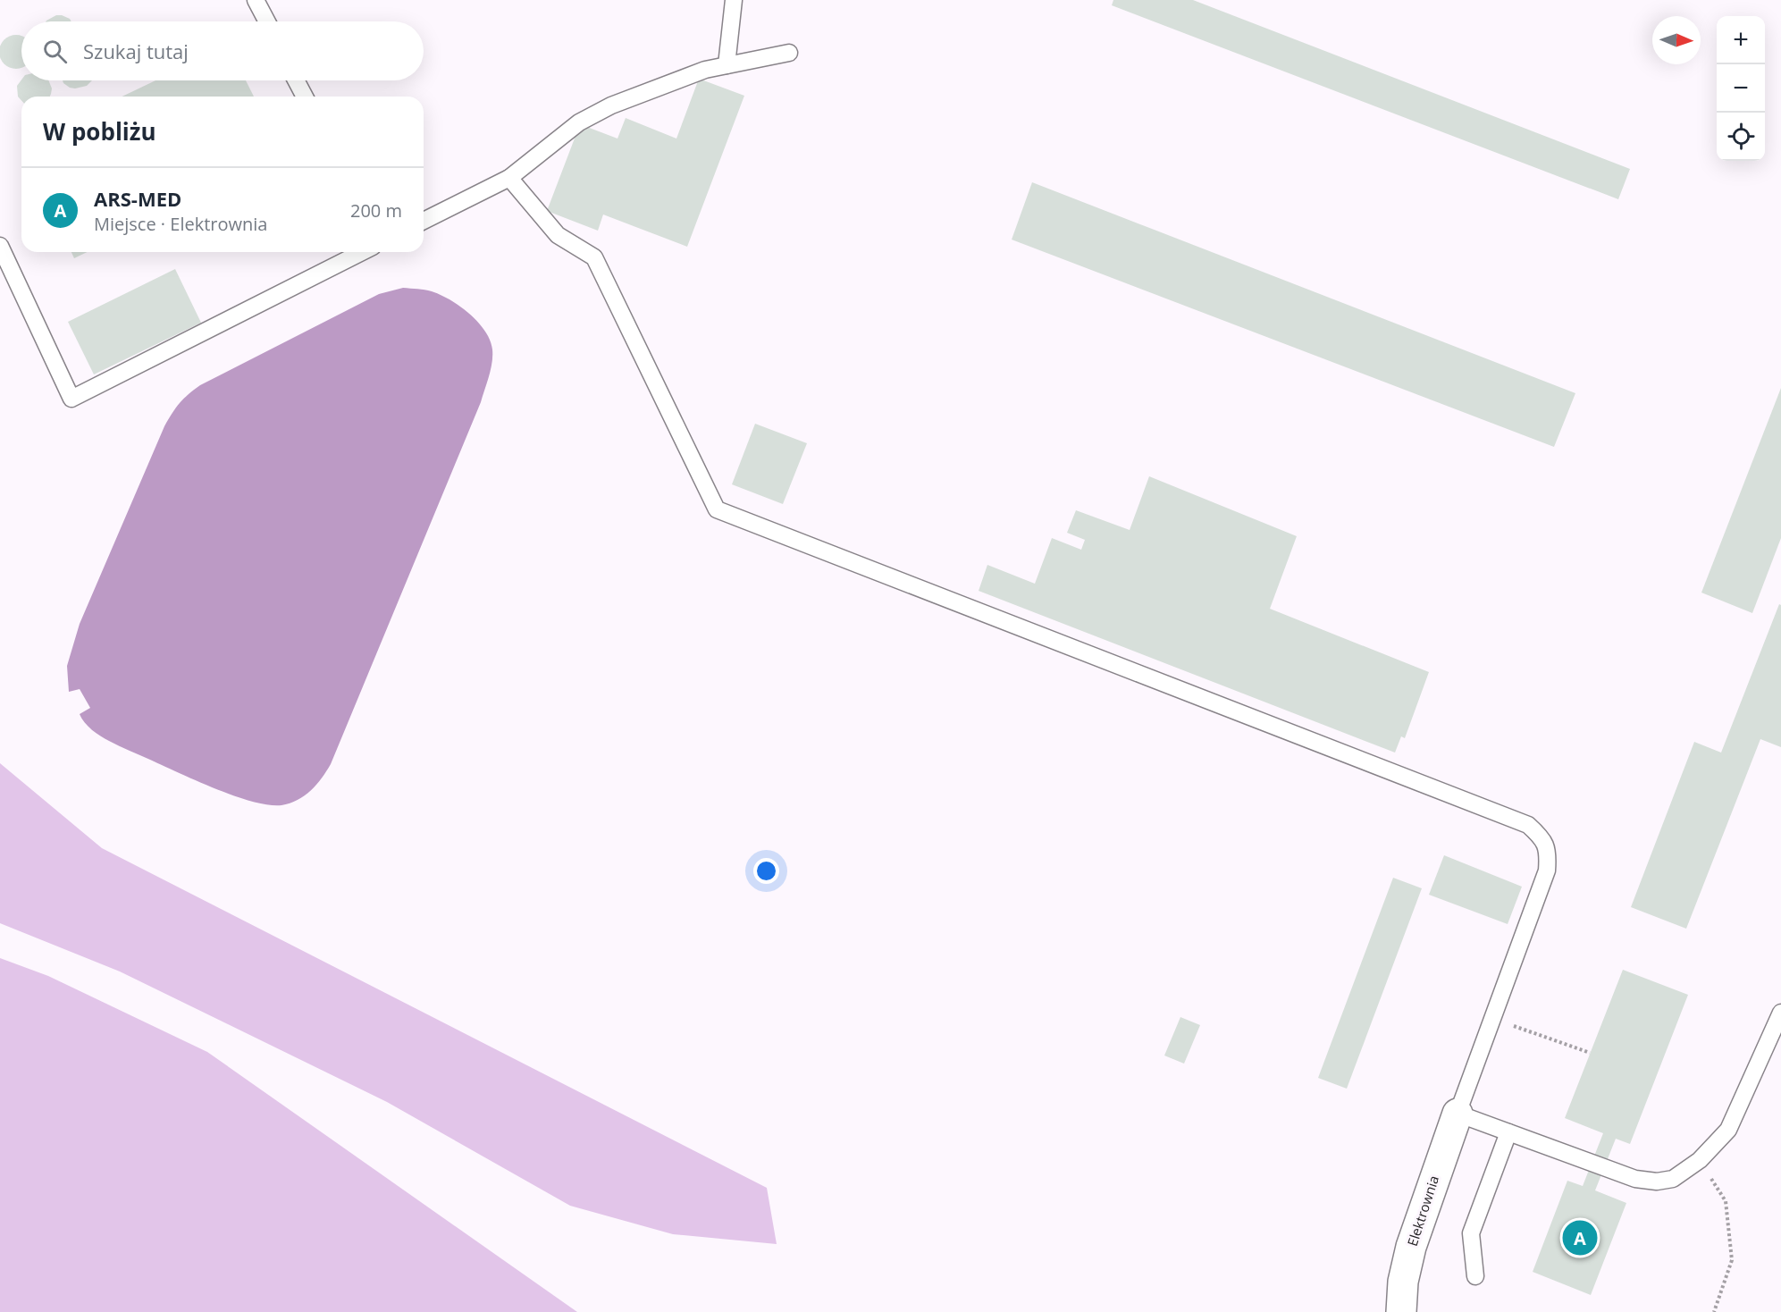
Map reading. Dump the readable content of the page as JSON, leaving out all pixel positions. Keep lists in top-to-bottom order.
{
  "streets": {
    "street": ["Elektrownia"]
  },
  "north": "right",
  "page": {
    "map_buttons": ["+", "−"],
    "search": "Szukaj tutaj",
    "heading": "W pobliżu",
    "list": [
      {
        "mark": "A",
        "name": "ARS-MED",
        "note": "Miejsce · Elektrownia",
        "value": "200 m"
      }
    ],
    "pins": "A"
  }
}
